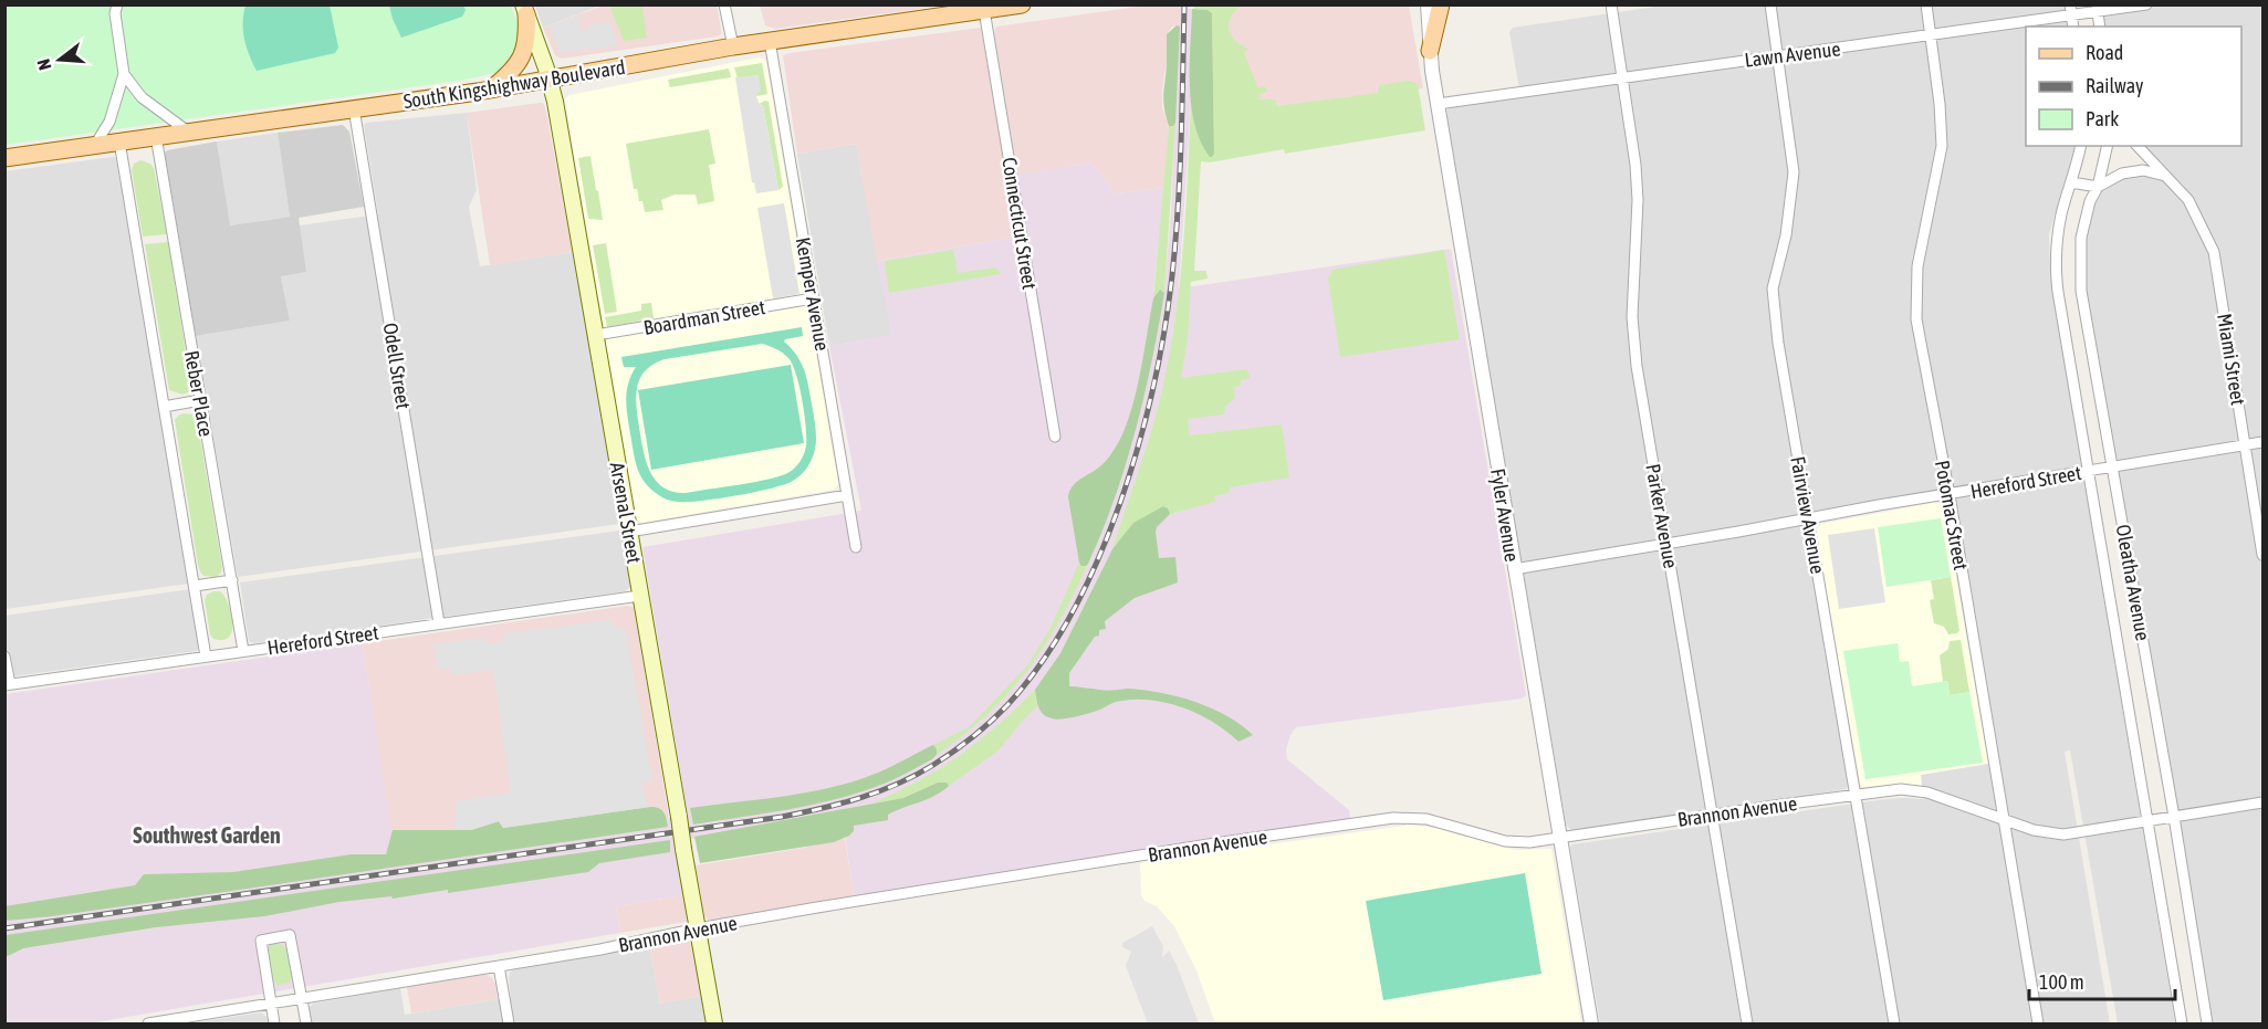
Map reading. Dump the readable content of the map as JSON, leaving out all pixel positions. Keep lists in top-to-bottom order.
{
  "streets": {
    "main road": ["South Kingshighway Boulevard", "Arsenal Street"],
    "street": [
      "Lawn Avenue",
      "Connecticut Street",
      "Kemper Avenue",
      "Boardman Street",
      "Miami Street",
      "Odell Street",
      "Reber Place",
      "Hereford Street",
      "Fyler Avenue",
      "Fairview Avenue",
      "Potomac Street",
      "Parker Avenue",
      "Oleatha Avenue",
      "Brannon Avenue"
    ]
  },
  "crossings": [
    ["Lawn Avenue", "Fyler Avenue"],
    ["Lawn Avenue", "Fairview Avenue"],
    ["Lawn Avenue", "Potomac Street"],
    ["Lawn Avenue", "Parker Avenue"],
    ["South Kingshighway Boulevard", "Connecticut Street"],
    ["South Kingshighway Boulevard", "Kemper Avenue"],
    ["South Kingshighway Boulevard", "Odell Street"],
    ["South Kingshighway Boulevard", "Reber Place"],
    ["South Kingshighway Boulevard", "Arsenal Street"],
    ["Kemper Avenue", "Boardman Street"],
    ["Boardman Street", "Arsenal Street"],
    ["Miami Street", "Hereford Street"],
    ["Odell Street", "Hereford Street"],
    ["Reber Place", "Hereford Street"],
    ["Hereford Street", "Arsenal Street"],
    ["Hereford Street", "Fyler Avenue"],
    ["Hereford Street", "Fairview Avenue"],
    ["Hereford Street", "Potomac Street"],
    ["Hereford Street", "Parker Avenue"],
    ["Hereford Street", "Oleatha Avenue"],
    ["Arsenal Street", "Brannon Avenue"],
    ["Fyler Avenue", "Brannon Avenue"],
    ["Fairview Avenue", "Brannon Avenue"],
    ["Potomac Street", "Brannon Avenue"],
    ["Parker Avenue", "Brannon Avenue"],
    ["Oleatha Avenue", "Brannon Avenue"]
  ],
  "districts": ["Southwest Garden"],
  "legend": ["Road", "Railway", "Park"],
  "scale_bar": "100 m",
  "north": "left"
}
